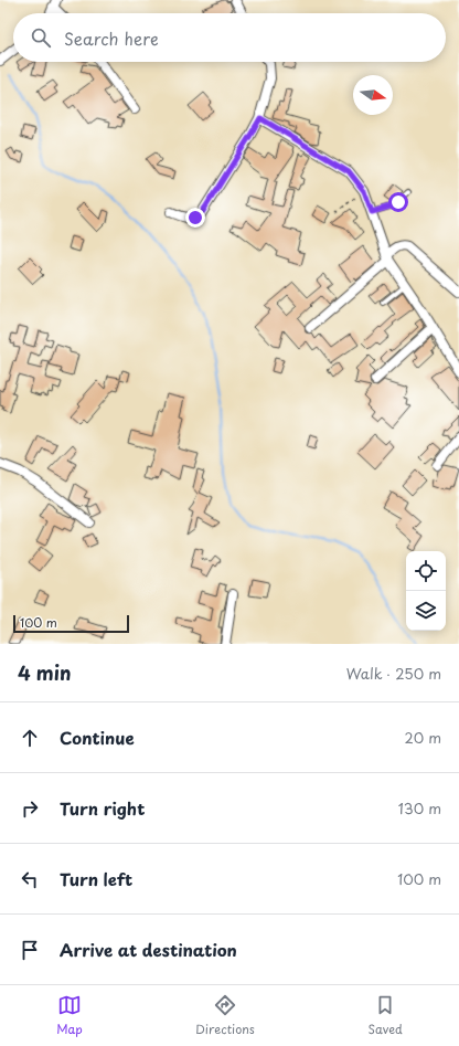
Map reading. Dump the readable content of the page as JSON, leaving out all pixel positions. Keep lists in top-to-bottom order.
{
  "scale_bar": "100 m",
  "north": "right",
  "page": {
    "search": "Search here",
    "scale": "100 m",
    "heading": ["4 min", "Walk · 250 m"],
    "list": [
      ["Continue", "20 m"],
      ["Turn right", "130 m"],
      ["Turn left", "100 m"],
      "Arrive at destination"
    ],
    "nav": ["Map", "Directions", "Saved"]
  }
}
